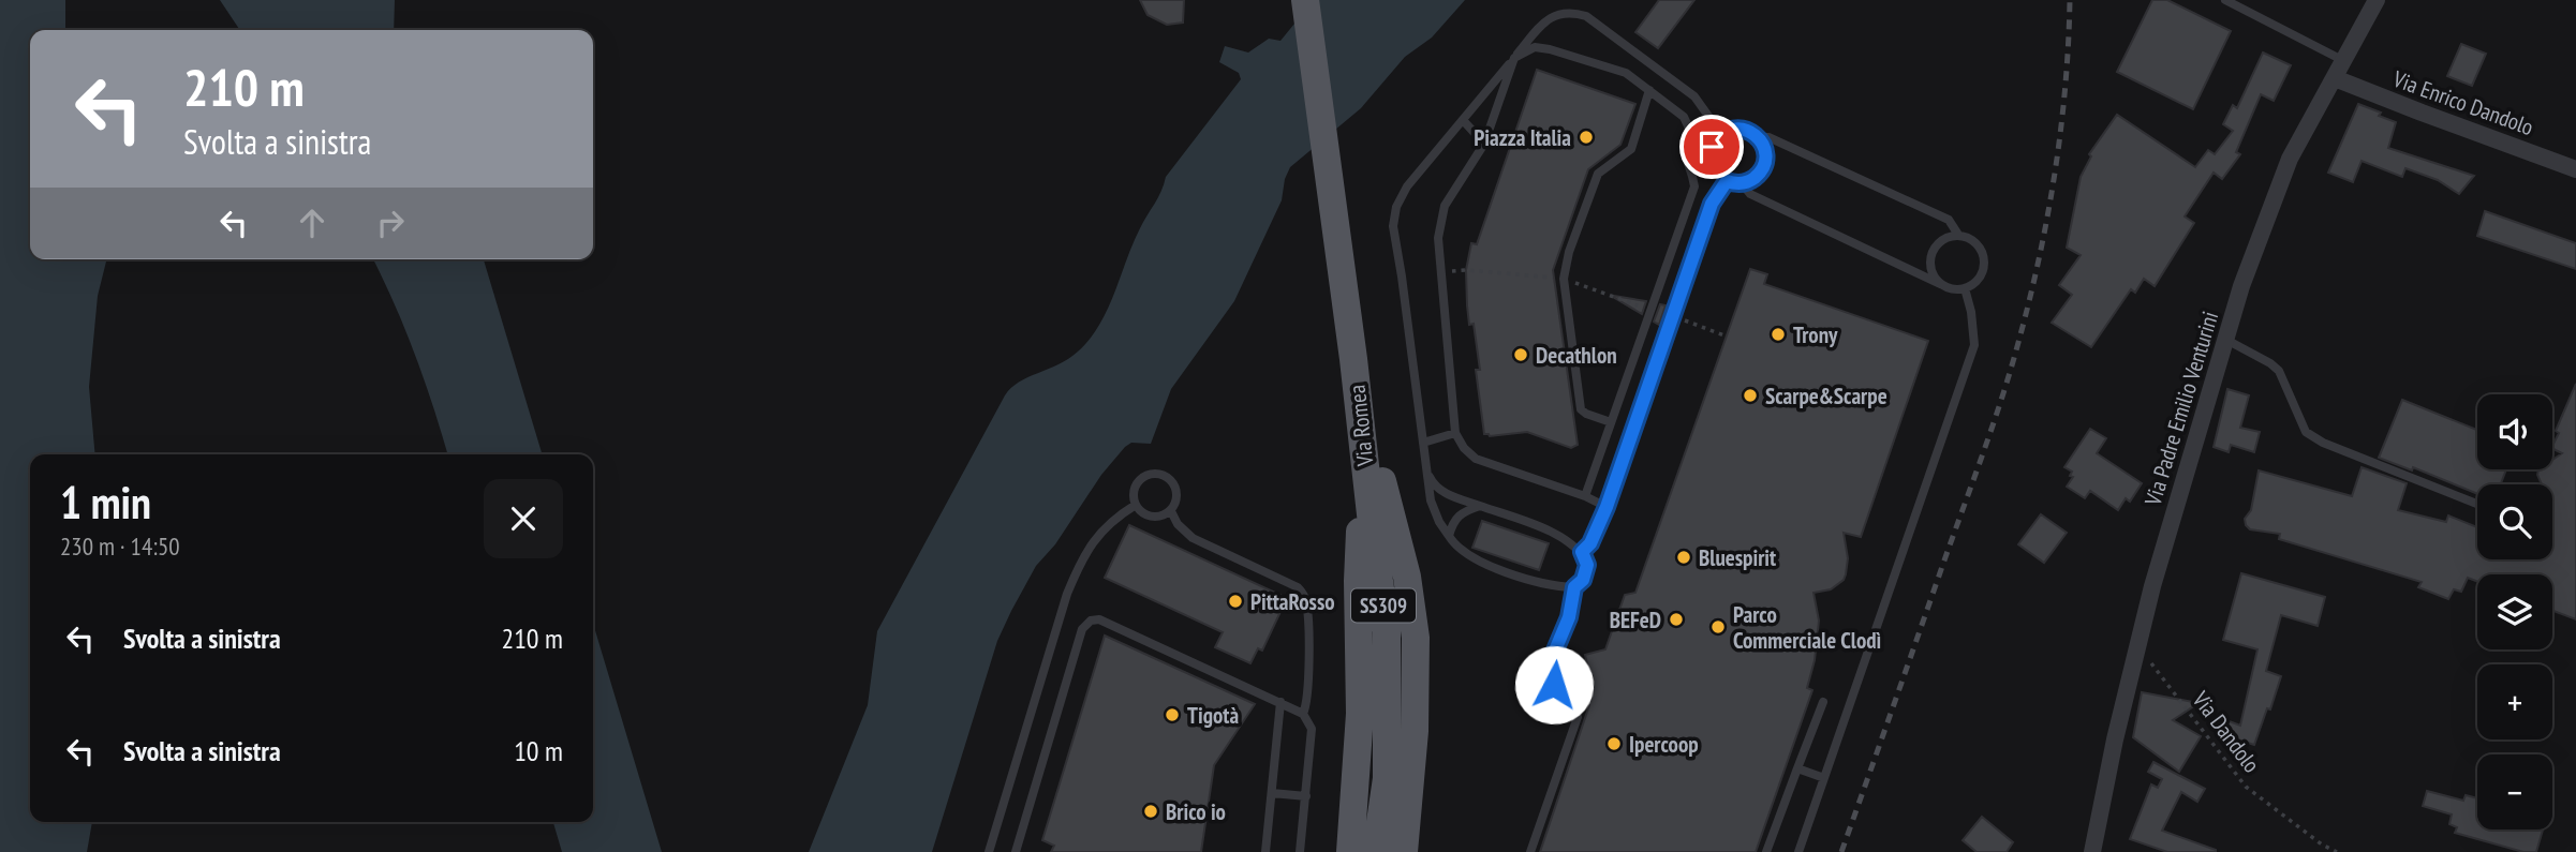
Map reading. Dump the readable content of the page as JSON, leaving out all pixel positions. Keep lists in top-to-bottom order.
{
  "streets": {
    "main road": ["Via Romea", "SS309"],
    "street": ["Via Enrico Dandolo", "Via Padre Emilio Venturini"],
    "path": ["Via Dandolo"]
  },
  "crossings": [
    ["Via Enrico Dandolo", "Via Padre Emilio Venturini"],
    ["Via Padre Emilio Venturini", "Via Dandolo"]
  ],
  "places": [
    "Piazza Italia",
    "Trony",
    "Decathlon",
    "Scarpe&Scarpe",
    "Bluespirit",
    "PittaRosso",
    "BEFeD",
    "Parco Commerciale Clodì",
    "Tigotà",
    "Ipercoop",
    "Brico io"
  ],
  "page": {
    "turn": ["210 m", "Svolta a sinistra"],
    "map_buttons": ["+", "−"],
    "heading": ["1 min", "230 m · 14:50"],
    "list": [
      {
        "name": "Svolta a sinistra",
        "value": "210 m"
      },
      {
        "name": "Svolta a sinistra",
        "value": "10 m"
      }
    ]
  }
}
